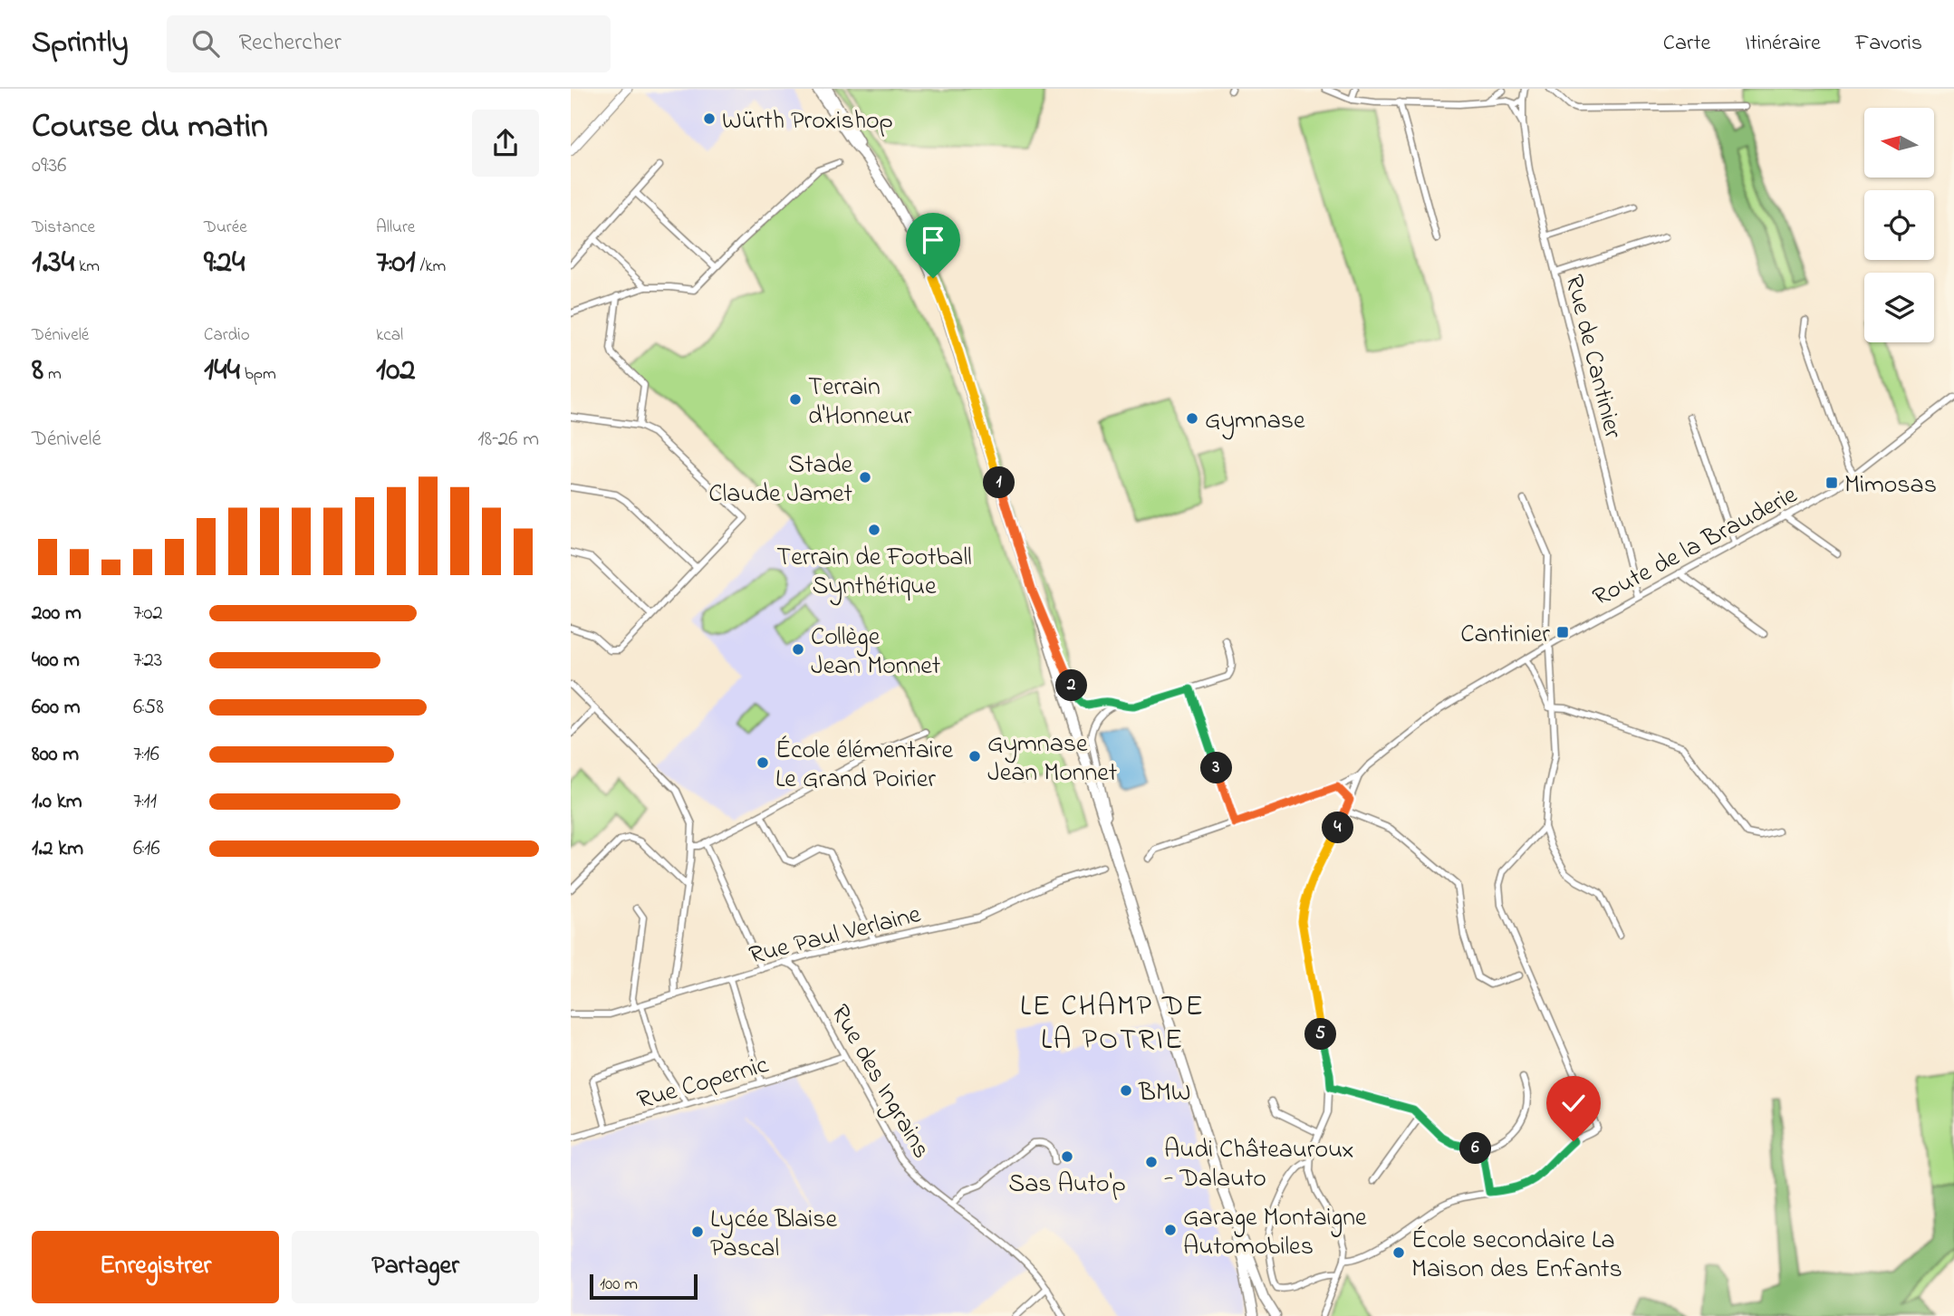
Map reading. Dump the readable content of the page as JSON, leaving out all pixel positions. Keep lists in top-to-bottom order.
{
  "streets": {
    "street": [
      "Rue de Cantinier",
      "Route de la Brauderie",
      "Rue Paul Verlaine",
      "Rue Copernic",
      "Rue des Ingrains"
    ]
  },
  "crossings": [
    ["Rue de Cantinier", "Route de la Brauderie"],
    ["Rue Paul Verlaine", "Rue des Ingrains"],
    ["Rue Copernic", "Rue des Ingrains"]
  ],
  "districts": ["LE CHAMP DE LA POTRIE"],
  "places": {
    "other": [
      "Würth Proxishop",
      "Terrain d'Honneur",
      "Gymnase",
      "Stade Claude Jamet",
      "Terrain de Football Synthétique",
      "Collège Jean Monnet",
      "Gymnase Jean Monnet",
      "École élémentaire Le Grand Poirier",
      "BMW",
      "Sas Auto'p",
      "Audi Châteauroux - Dalauto",
      "Garage Montaigne Automobiles",
      "Lycée Blaise Pascal",
      "École secondaire La Maison des Enfants"
    ],
    "transit": ["Mimosas", "Cantinier"]
  },
  "scale_bar": "100 m",
  "north": "left",
  "page": {
    "header": "Sprintly",
    "search": "Rechercher",
    "nav": ["Carte", "Itinéraire", "Favoris"],
    "heading": ["Course du matin", "09:36"],
    "stats": [
      ["Distance", "1.34 km"],
      ["Durée", "9:24"],
      ["Allure", "7:01 /km"],
      ["Dénivelé", "8 m"],
      ["Cardio", "144 bpm"],
      ["kcal", "102"]
    ],
    "chart": ["Dénivelé", "18–26 m"],
    "pins": [
      "1",
      "2",
      "3",
      "4",
      "5",
      "6"
    ],
    "list": [
      {
        "name": "200 m",
        "note": "7:02"
      },
      {
        "name": "400 m",
        "note": "7:23"
      },
      {
        "name": "600 m",
        "note": "6:58"
      },
      {
        "name": "800 m",
        "note": "7:16"
      },
      {
        "name": "1.0 km",
        "note": "7:11"
      },
      {
        "name": "1.2 km",
        "note": "6:16"
      }
    ],
    "buttons": ["Enregistrer", "Partager"],
    "scale": "100 m"
  }
}
